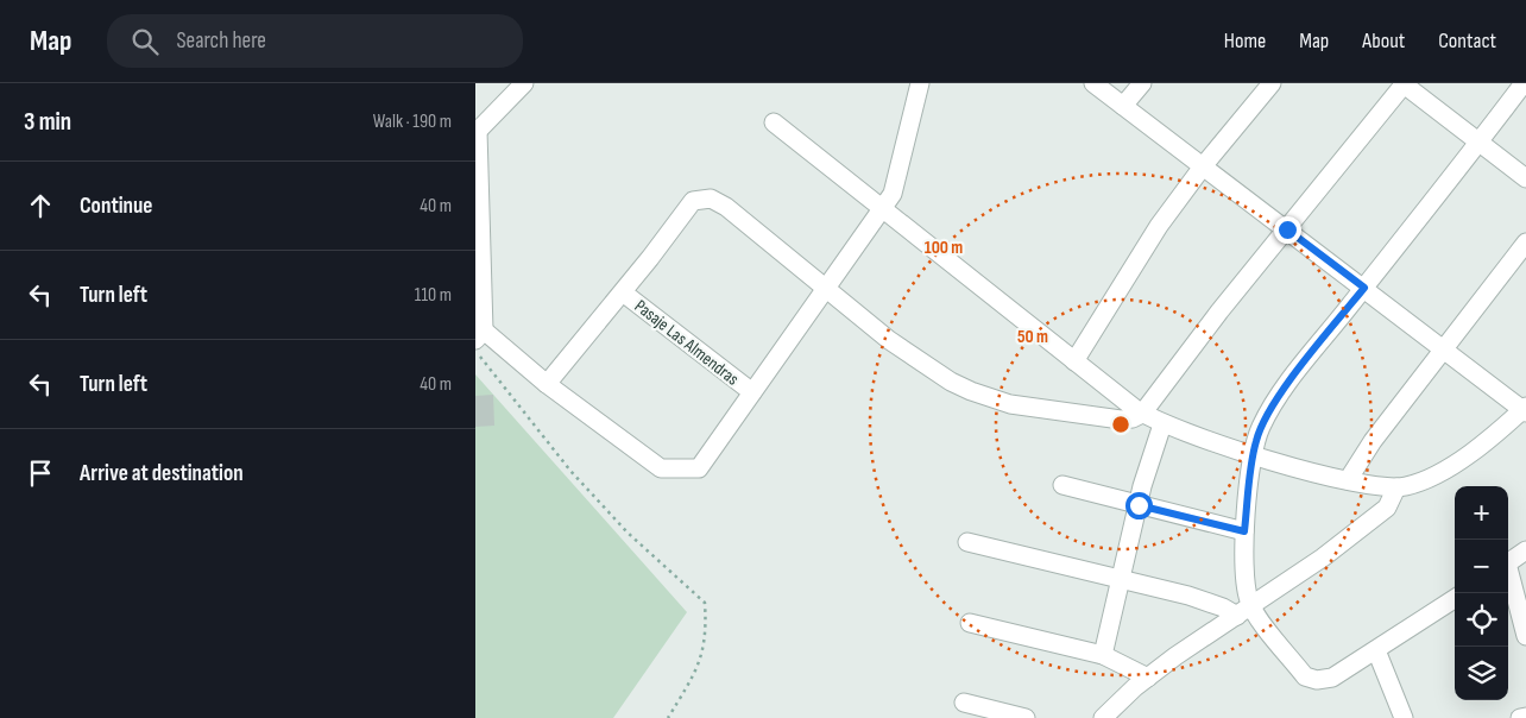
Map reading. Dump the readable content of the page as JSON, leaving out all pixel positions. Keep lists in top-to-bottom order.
{
  "streets": {
    "street": ["Pasaje Las Almendras"]
  },
  "page": {
    "header": "Map",
    "search": "Search here",
    "nav": [
      "Home",
      "Map",
      "About",
      "Contact"
    ],
    "heading": ["3 min", "Walk · 190 m"],
    "list": [
      ["Continue", "40 m"],
      ["Turn left", "110 m"],
      ["Turn left", "40 m"],
      "Arrive at destination"
    ],
    "map_buttons": ["+", "−"]
  },
  "rings": ["100 m", "50 m"]
}
